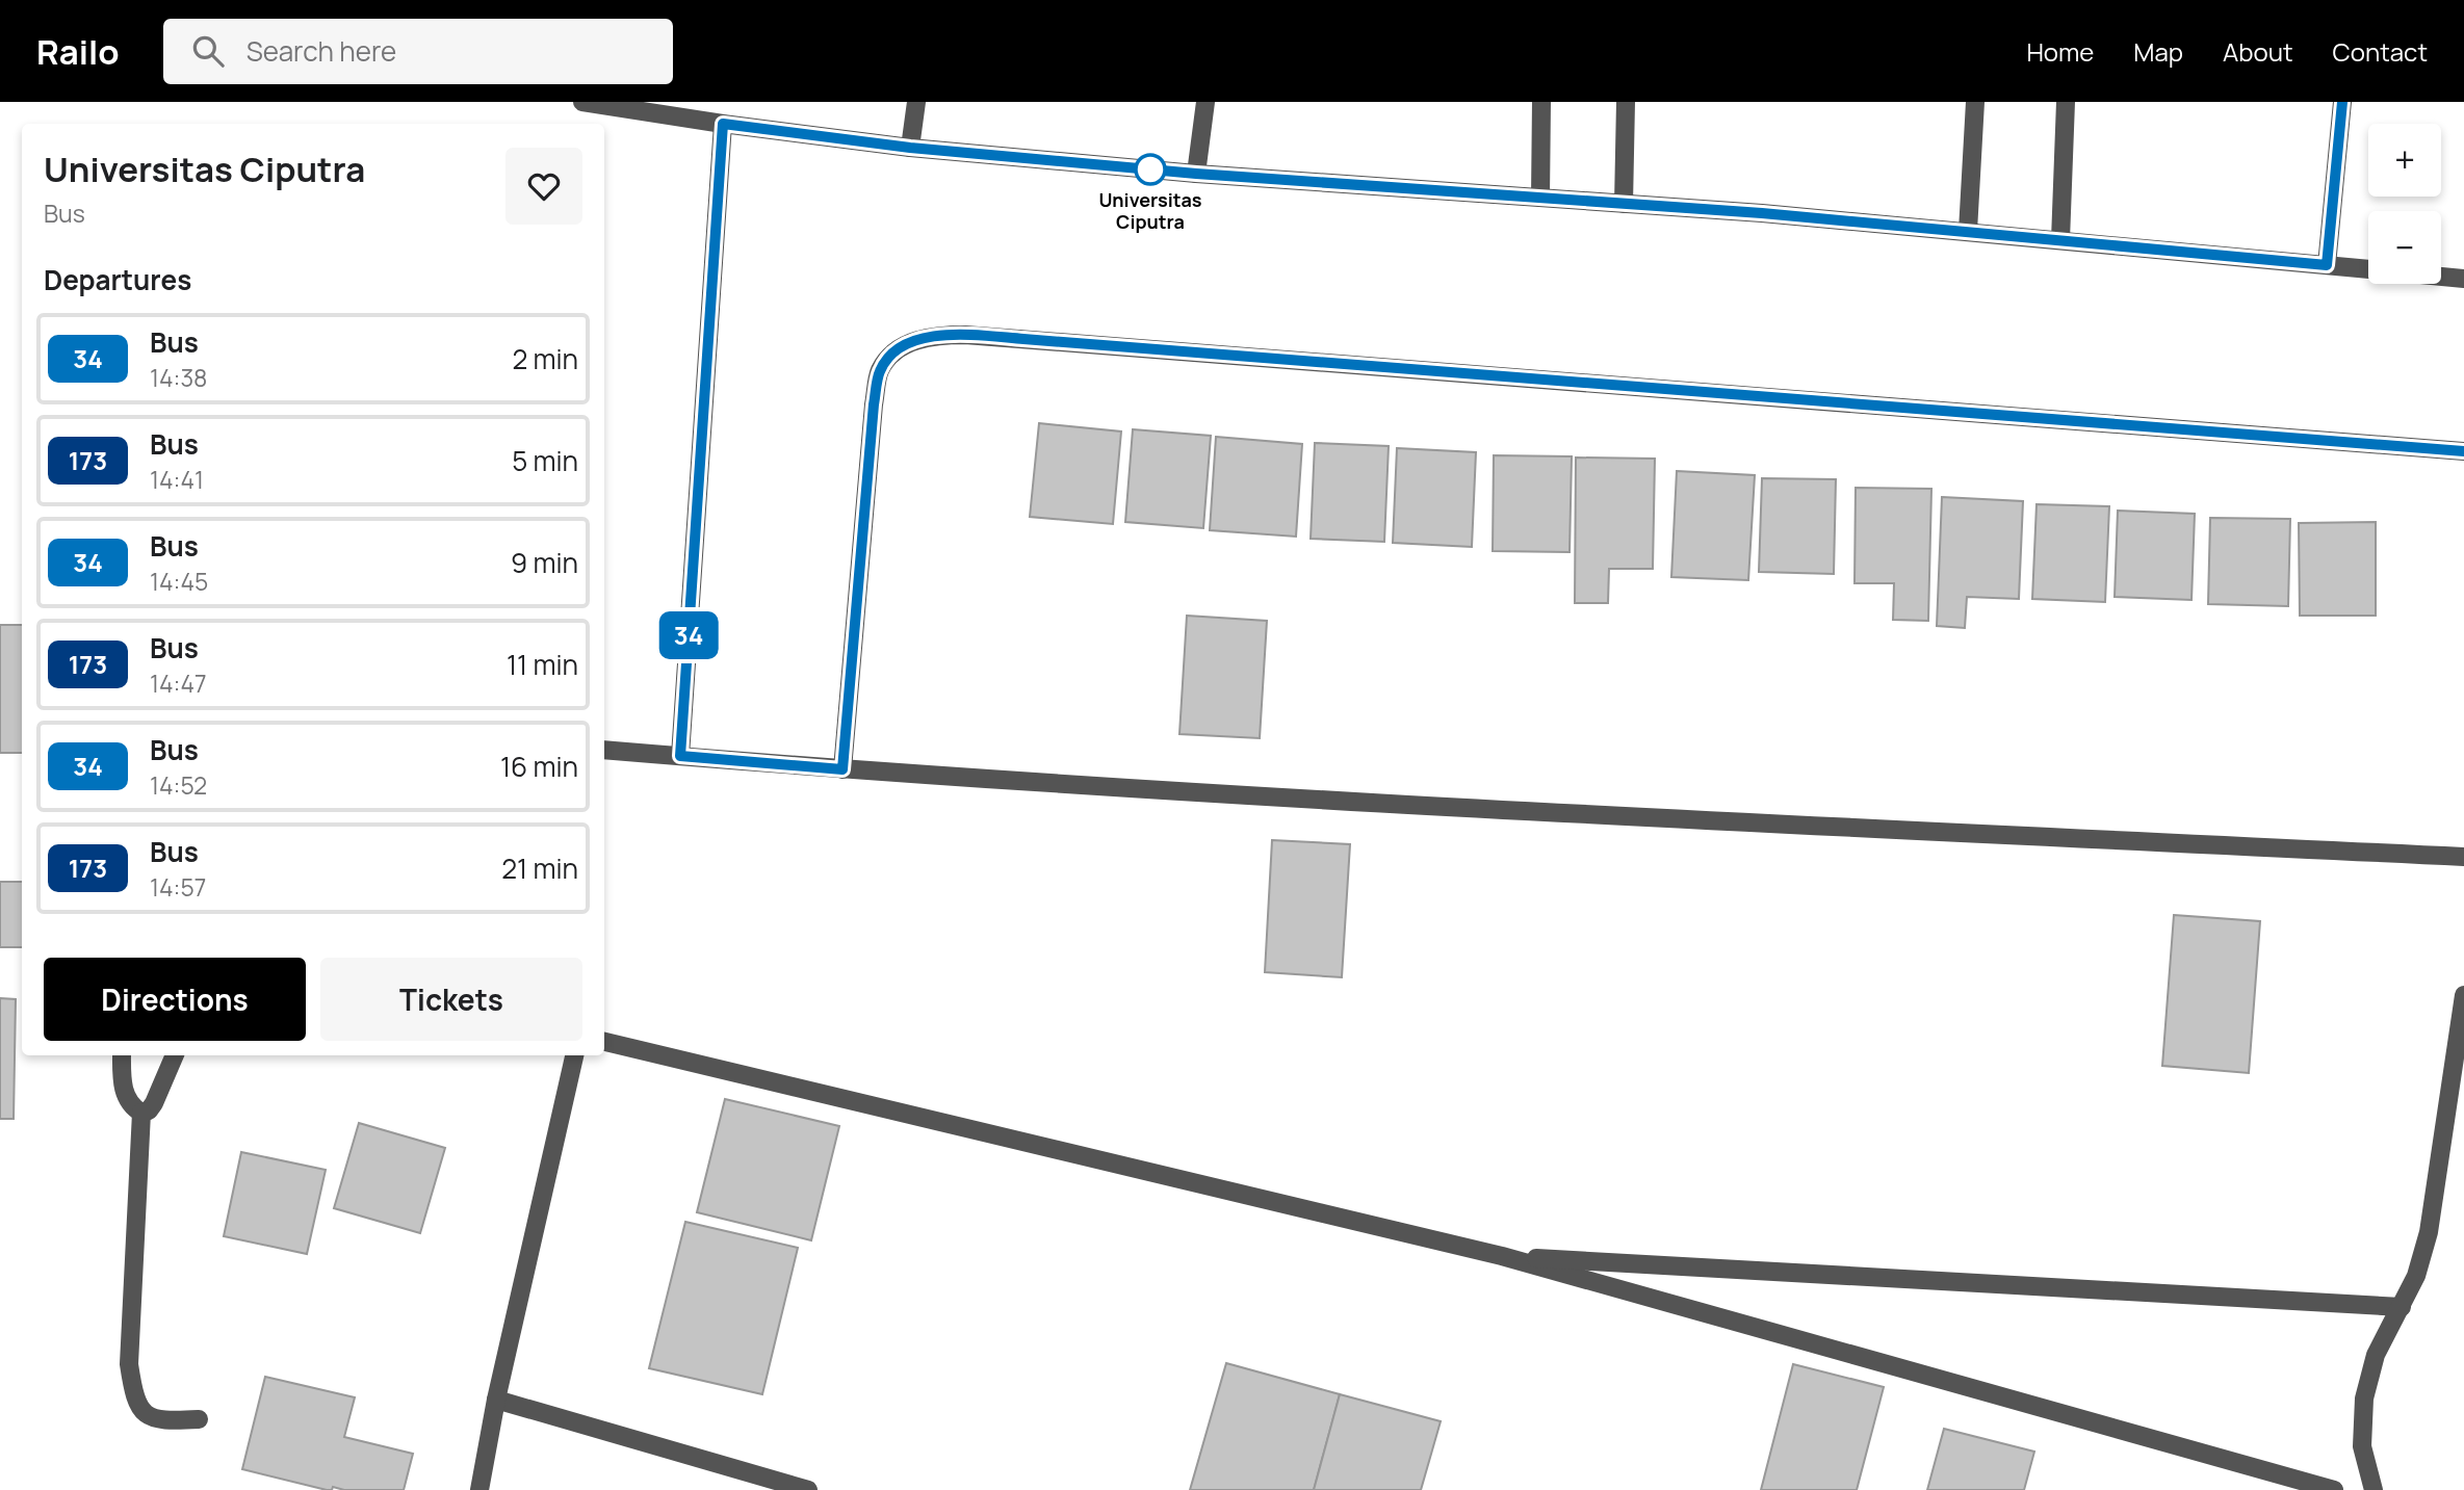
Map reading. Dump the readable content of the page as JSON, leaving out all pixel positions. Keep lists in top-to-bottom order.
{
  "places": ["Universitas Ciputra"],
  "lines": ["bus line 34"],
  "page": {
    "header": "Railo",
    "search": "Search here",
    "nav": [
      "Home",
      "Map",
      "About",
      "Contact"
    ],
    "on_map": "34",
    "map_buttons": ["+", "−"],
    "heading": [
      ["Universitas Ciputra", "Bus"],
      "Departures"
    ],
    "list": [
      {
        "mark": "34",
        "name": "Bus",
        "note": "14:38",
        "value": "2 min"
      },
      {
        "mark": "173",
        "name": "Bus",
        "note": "14:41",
        "value": "5 min"
      },
      {
        "mark": "34",
        "name": "Bus",
        "note": "14:45",
        "value": "9 min"
      },
      {
        "mark": "173",
        "name": "Bus",
        "note": "14:47",
        "value": "11 min"
      },
      {
        "mark": "34",
        "name": "Bus",
        "note": "14:52",
        "value": "16 min"
      },
      {
        "mark": "173",
        "name": "Bus",
        "note": "14:57",
        "value": "21 min"
      }
    ],
    "buttons": ["Directions", "Tickets"]
  }
}
